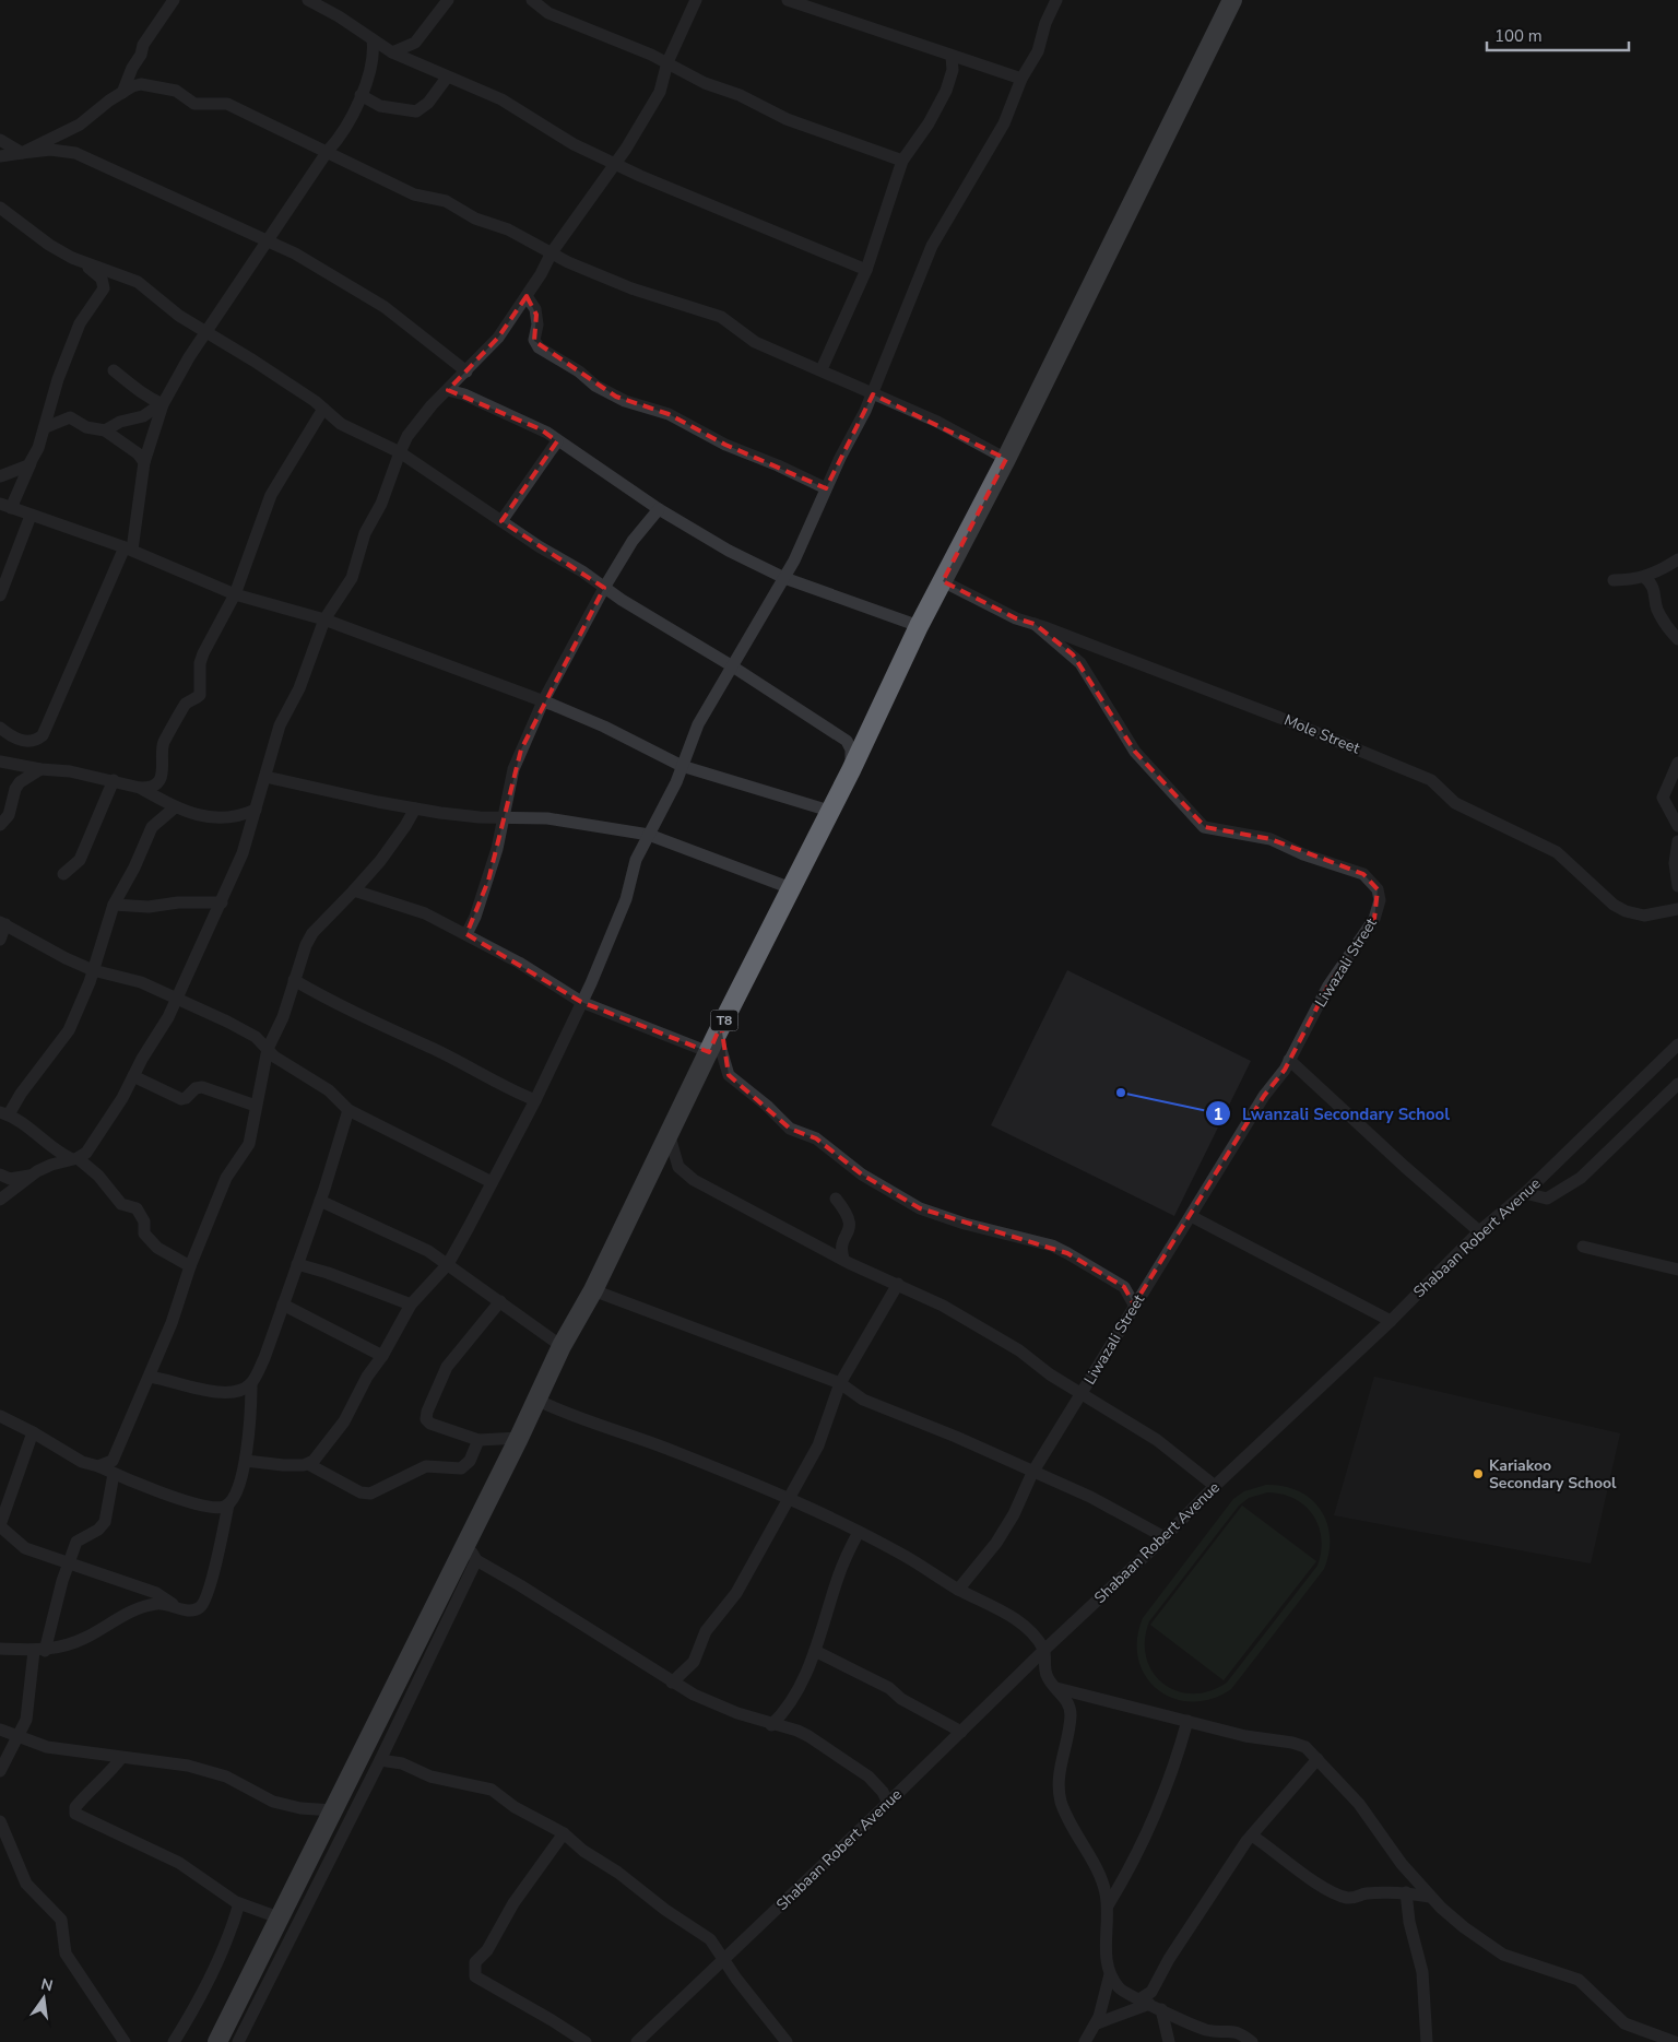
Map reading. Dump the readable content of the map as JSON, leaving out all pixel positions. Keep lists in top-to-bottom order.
{
  "streets": {
    "highway": ["T8"],
    "street": ["Mole Street", "Liwazali Street", "Shabaan Robert Avenue"]
  },
  "crossings": [
    ["Mole Street", "Liwazali Street"],
    ["Mole Street", "T8"]
  ],
  "places": ["Lwanzali Secondary School", "Kariakoo Secondary School"],
  "scale_bar": "100 m",
  "north": "top"
}
